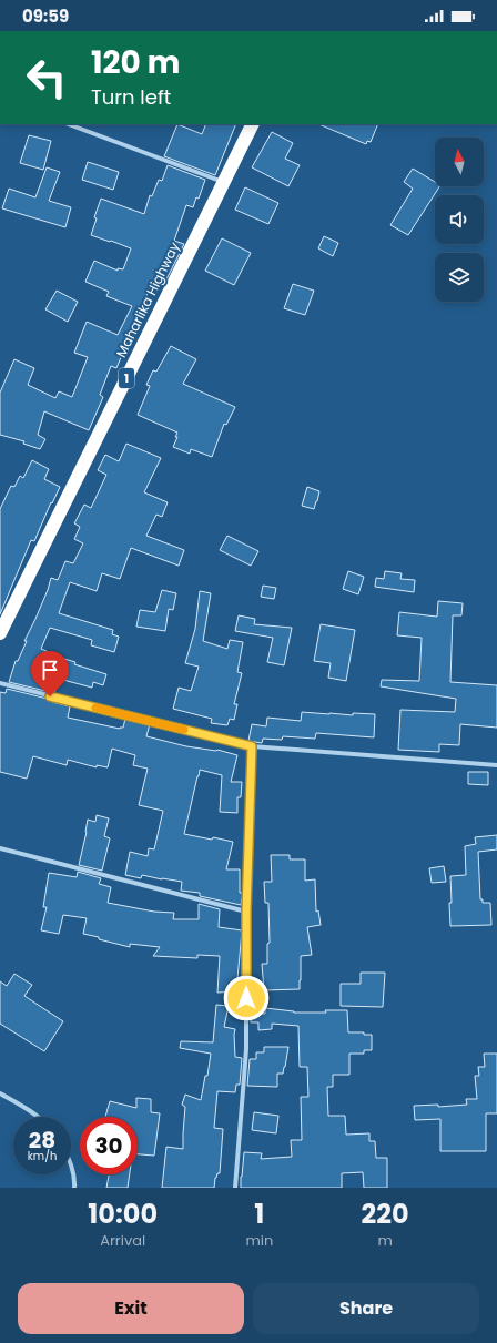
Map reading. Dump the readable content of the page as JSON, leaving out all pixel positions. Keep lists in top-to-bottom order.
{
  "streets": {
    "highway": ["Maharlika Highway", "1"]
  },
  "north": "top",
  "page": {
    "status": "09:59",
    "turn": ["120 m", "Turn left"],
    "speed": "28 km/h",
    "limit": "30",
    "eta": [
      "10:00",
      "Arrival",
      "1",
      "min",
      "220",
      "m"
    ],
    "buttons": ["Exit", "Share"]
  }
}
